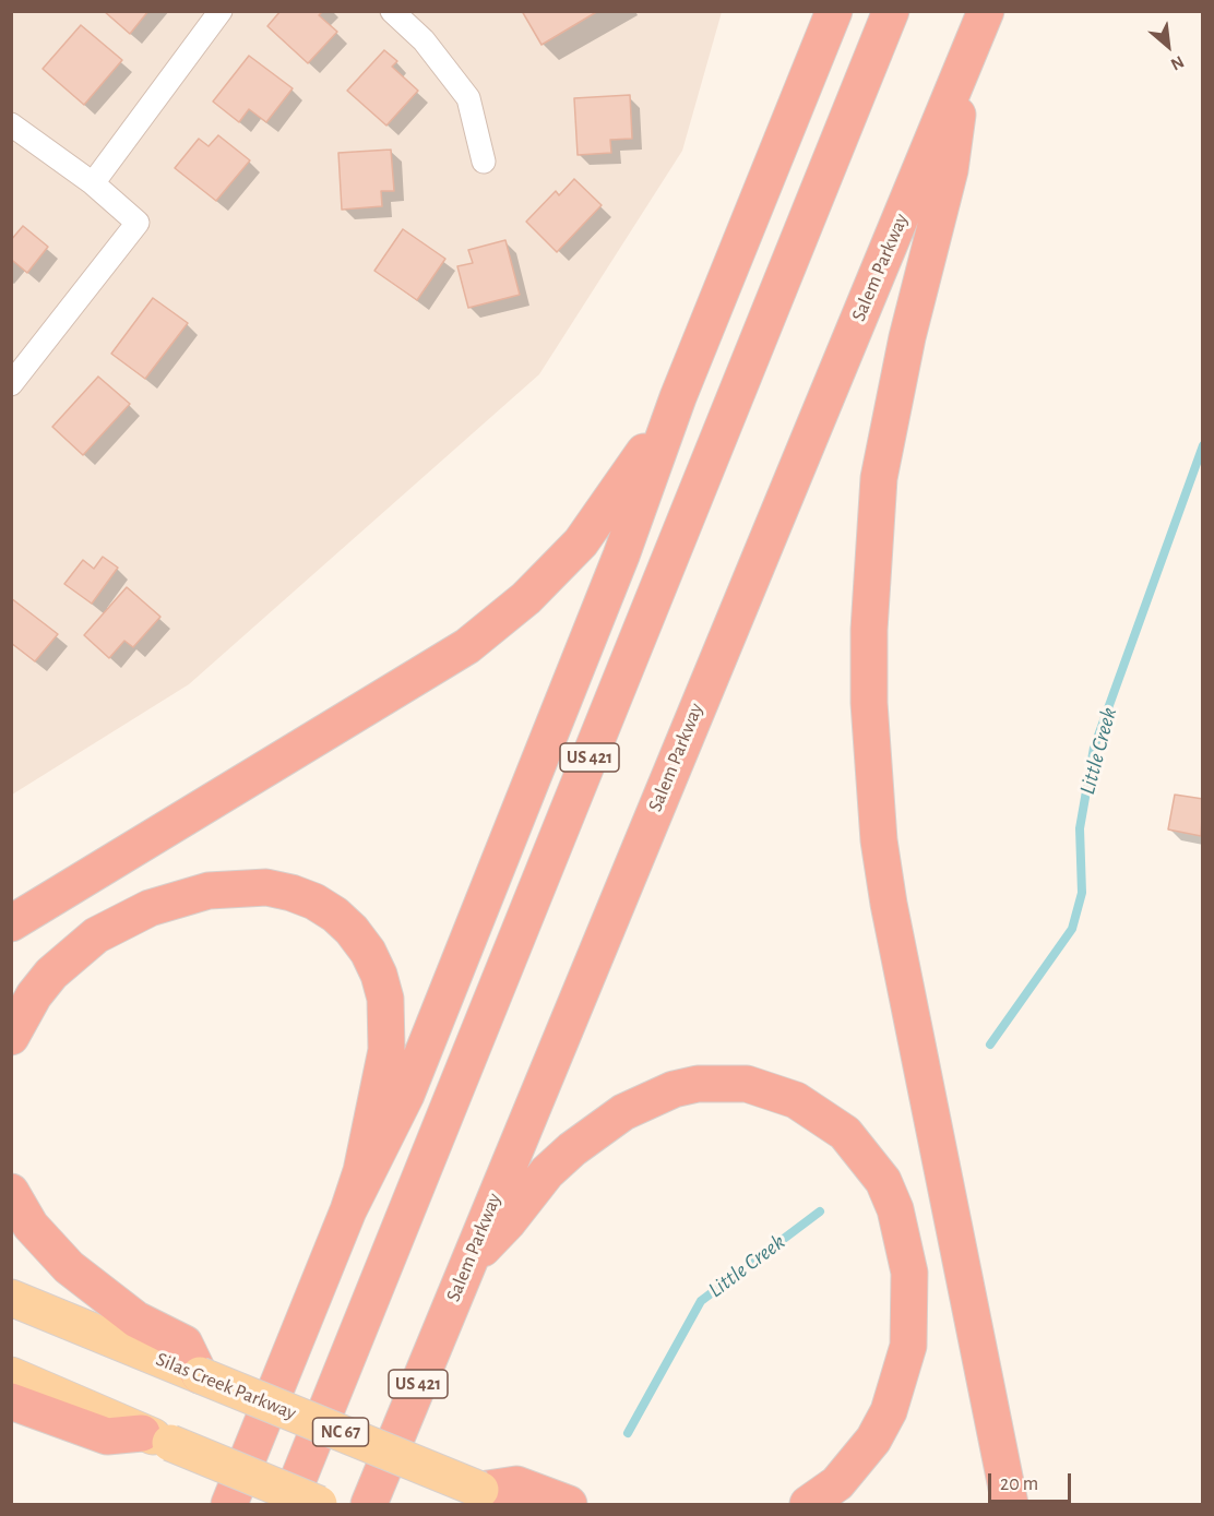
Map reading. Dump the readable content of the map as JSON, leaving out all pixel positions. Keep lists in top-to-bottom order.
{
  "streets": {
    "highway": ["Salem Parkway", "US 421"],
    "main road": ["Silas Creek Parkway", "NC 67"]
  },
  "water": ["Little Creek"],
  "scale_bar": "20 m",
  "north": "bottom right"
}
